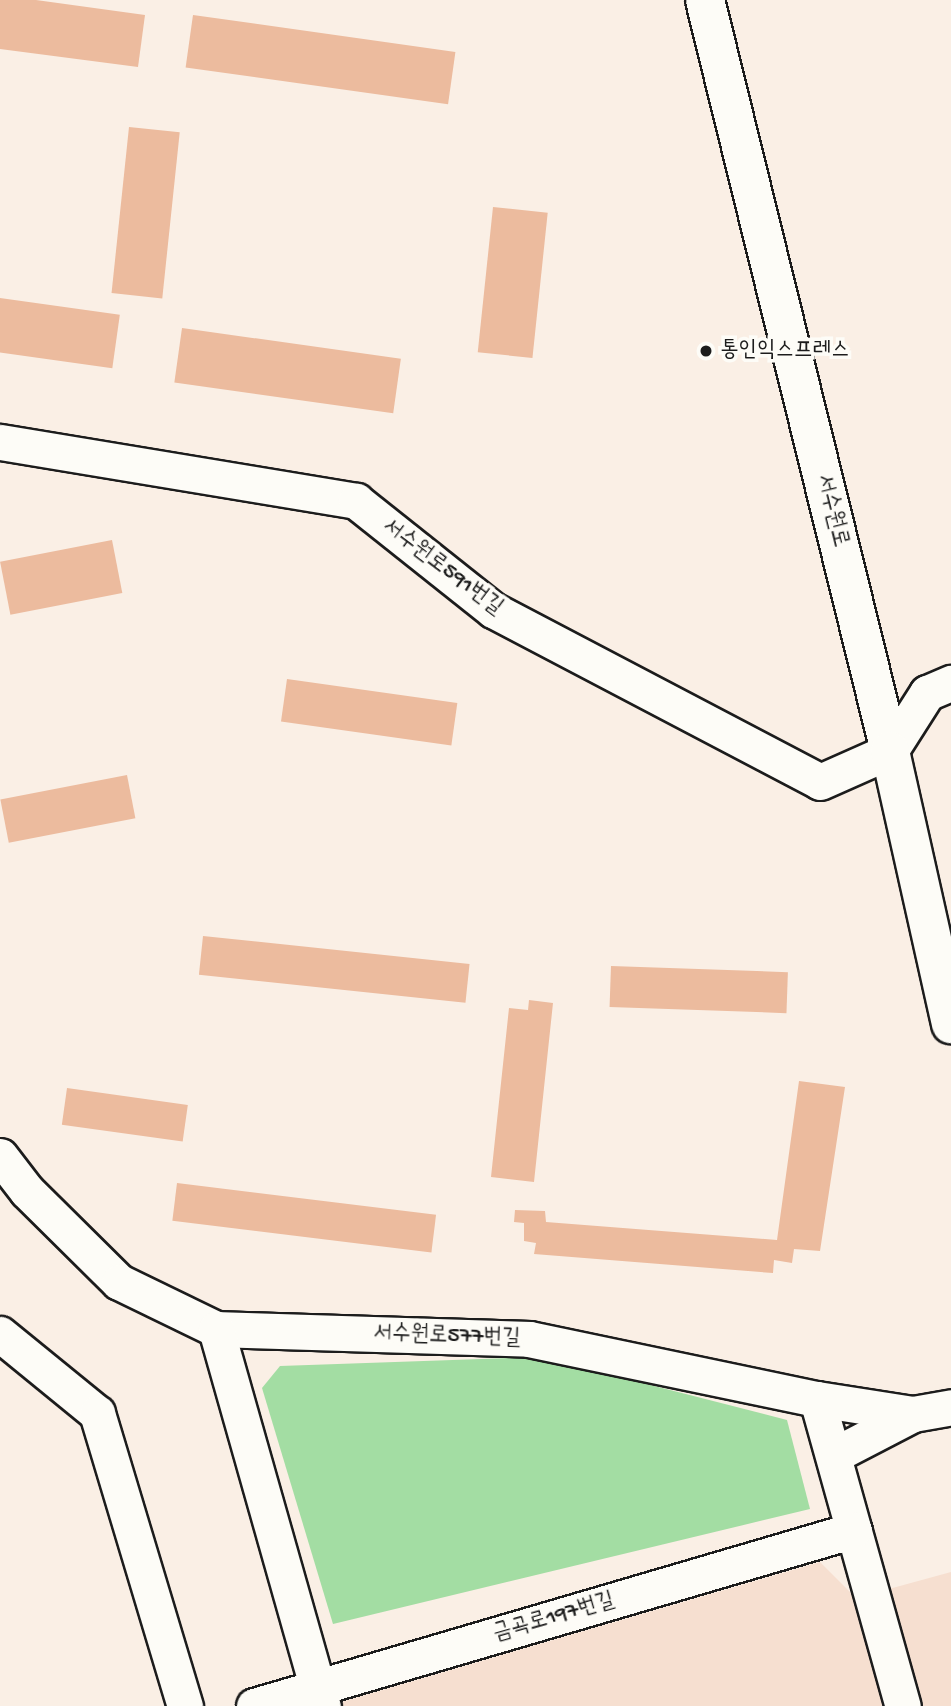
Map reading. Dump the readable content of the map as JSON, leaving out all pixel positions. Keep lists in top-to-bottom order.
{
  "streets": {
    "main road": ["서수원로"],
    "street": ["서수원로591번길", "서수원로577번길", "금곡로197번길"]
  },
  "crossings": [
    ["서수원로", "서수원로591번길"]
  ],
  "places": ["통인익스프레스"]
}
